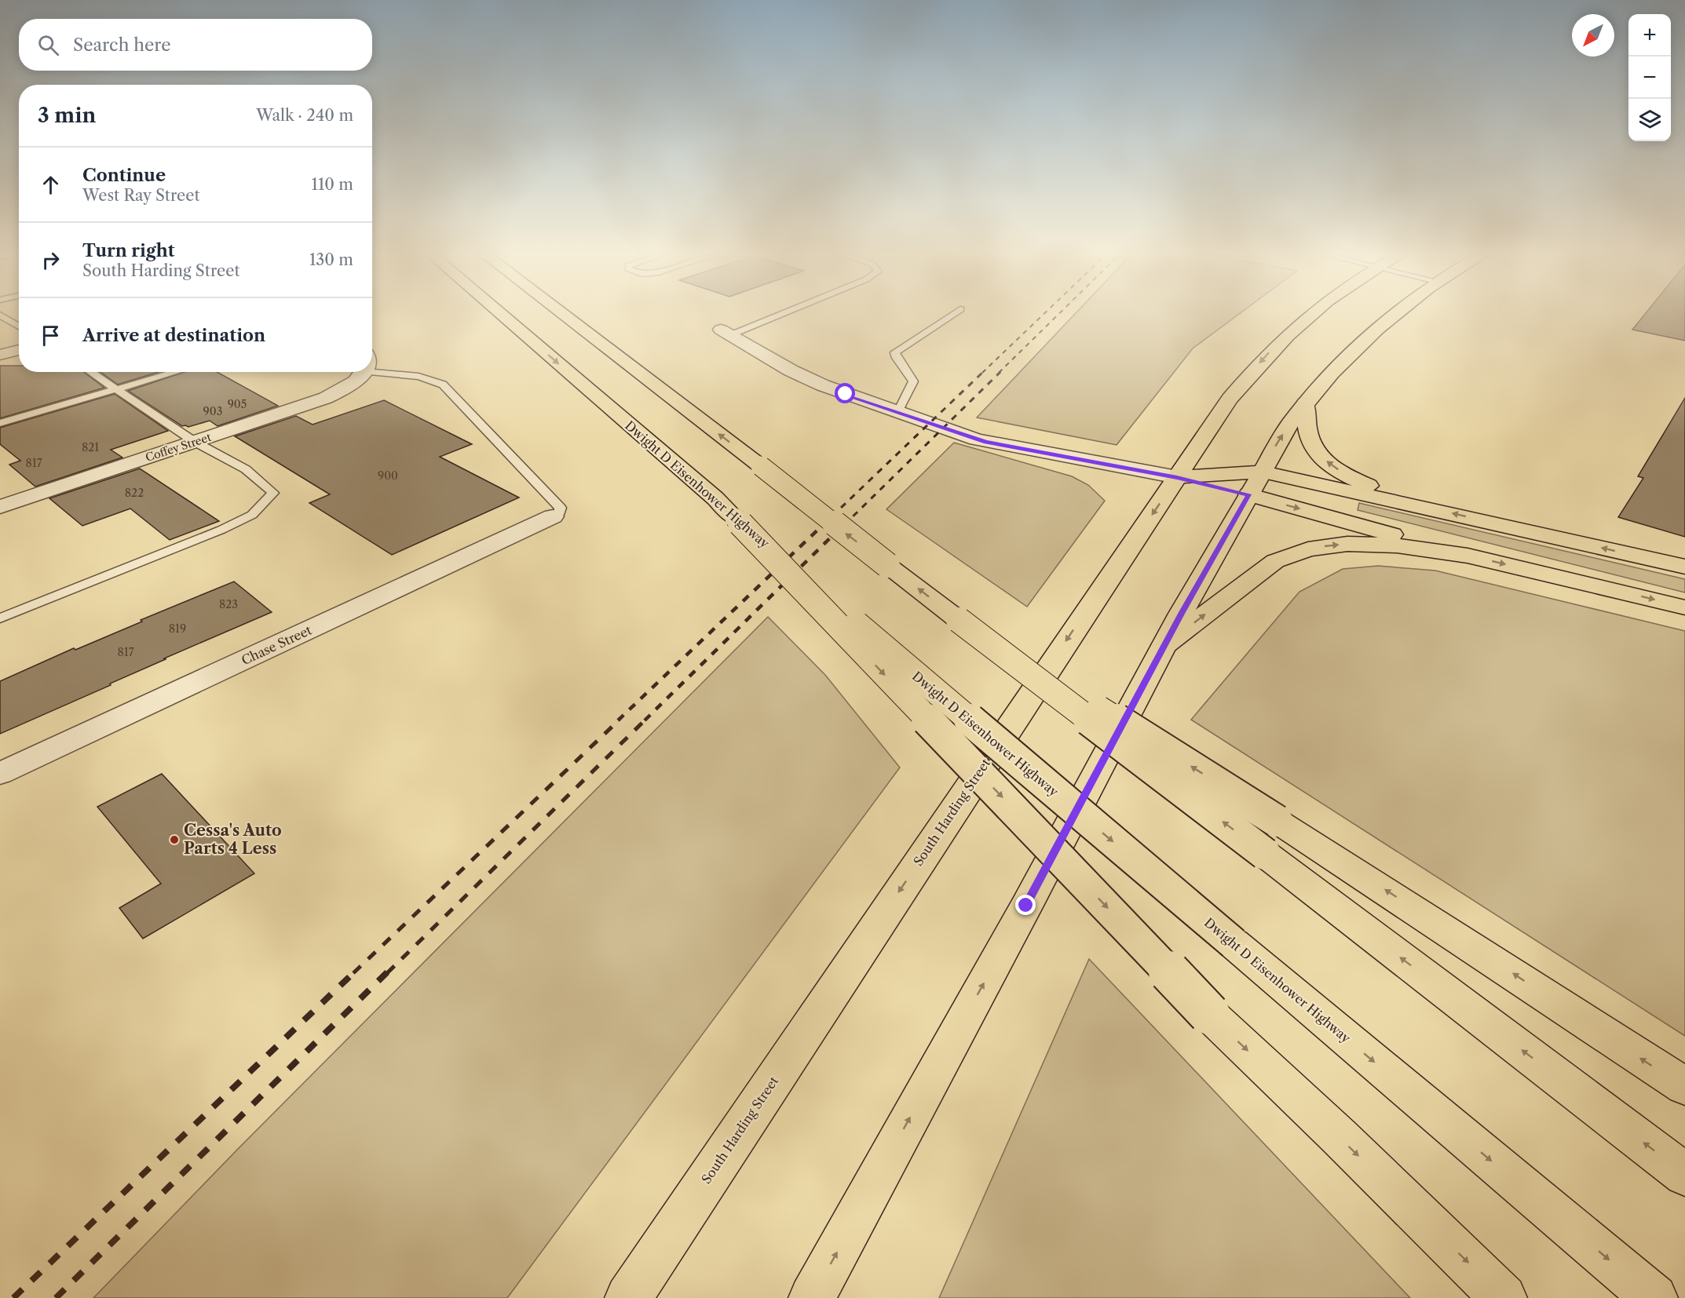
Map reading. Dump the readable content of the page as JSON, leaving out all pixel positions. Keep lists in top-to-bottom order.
{
  "streets": {
    "main road": ["Dwight D Eisenhower Highway", "South Harding Street"],
    "street": ["Coffey Street", "Chase Street"]
  },
  "places": ["Cessa's Auto Parts 4 Less"],
  "house_numbers": [
    "905",
    "903",
    "821",
    "817",
    "900",
    "822",
    "823",
    "819",
    "817"
  ],
  "north": "bottom left",
  "page": {
    "map_buttons": ["+", "−"],
    "search": "Search here",
    "heading": ["3 min", "Walk · 240 m"],
    "list": [
      ["Continue", "West Ray Street", "110 m"],
      ["Turn right", "South Harding Street", "130 m"],
      "Arrive at destination"
    ]
  }
}
